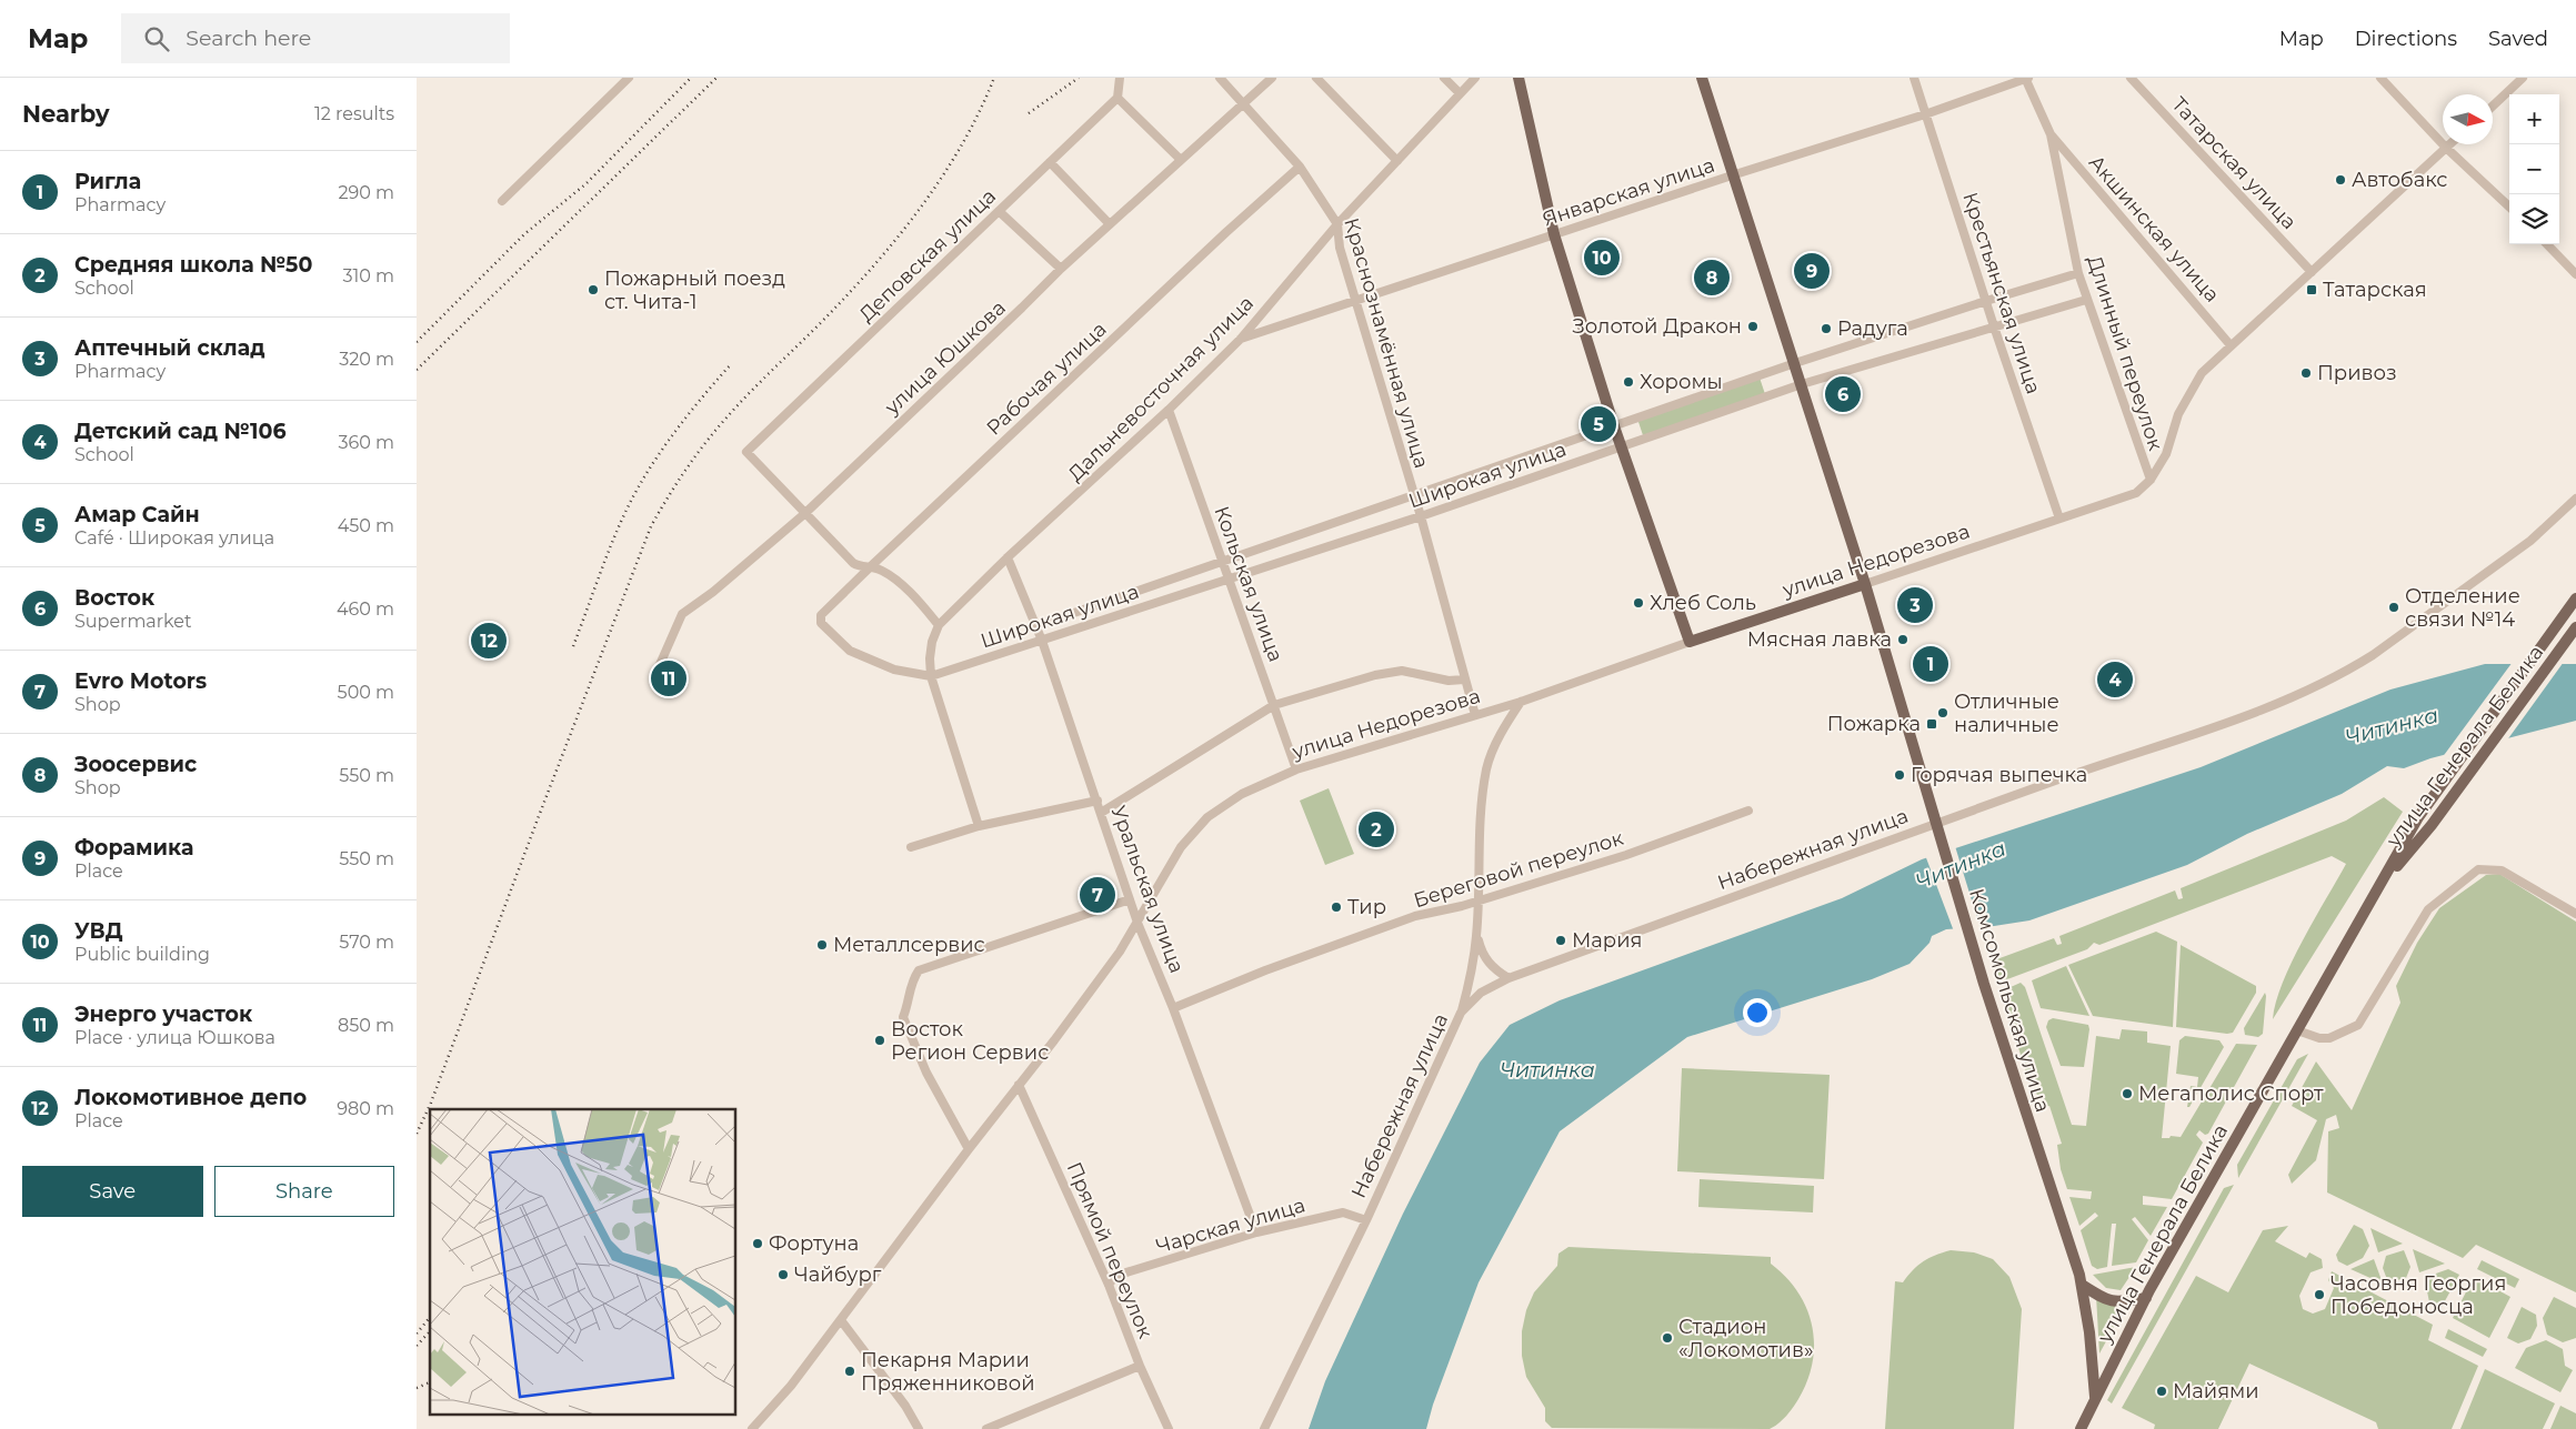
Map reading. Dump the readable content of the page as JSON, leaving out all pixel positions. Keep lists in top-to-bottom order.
{
  "streets": {
    "main road": ["улица Недорезова", "улица Генерала Белика", "Комсомольская улица"],
    "street": [
      "Татарская улица",
      "Январская улица",
      "Акшинская улица",
      "Деповская улица",
      "Крестьянская улица",
      "Краснознамённая улица",
      "Длинный переулок",
      "улица Юшкова",
      "Рабочая улица",
      "Дальневосточная улица",
      "Широкая улица",
      "Кольская улица",
      "Набережная улица",
      "Береговой переулок",
      "Уральская улица",
      "Чарская улица",
      "Прямой переулок"
    ]
  },
  "crossings": [
    ["Татарская улица", "улица Недорезова"],
    ["Январская улица", "Крестьянская улица"],
    ["Январская улица", "Краснознамённая улица"],
    ["Январская улица", "Длинный переулок"],
    ["Январская улица", "Дальневосточная улица"],
    ["Январская улица", "Комсомольская улица"],
    ["Акшинская улица", "Длинный переулок"],
    ["Акшинская улица", "улица Недорезова"],
    ["Деповская улица", "улица Юшкова"],
    ["Крестьянская улица", "Широкая улица"],
    ["Крестьянская улица", "улица Недорезова"],
    ["Краснознамённая улица", "улица Юшкова"],
    ["Краснознамённая улица", "Рабочая улица"],
    ["Краснознамённая улица", "Дальневосточная улица"],
    ["Краснознамённая улица", "Широкая улица"],
    ["Краснознамённая улица", "улица Недорезова"],
    ["Длинный переулок", "Широкая улица"],
    ["Длинный переулок", "улица Недорезова"],
    ["Рабочая улица", "Дальневосточная улица"],
    ["Рабочая улица", "Широкая улица"],
    ["Дальневосточная улица", "Широкая улица"],
    ["Дальневосточная улица", "Кольская улица"],
    ["Дальневосточная улица", "Уральская улица"],
    ["Широкая улица", "Кольская улица"],
    ["Широкая улица", "Уральская улица"],
    ["Широкая улица", "Комсомольская улица"],
    ["улица Недорезова", "Кольская улица"],
    ["улица Недорезова", "Уральская улица"],
    ["улица Недорезова", "Комсомольская улица"],
    ["улица Недорезова", "Прямой переулок"],
    ["улица Генерала Белика", "Комсомольская улица"],
    ["Набережная улица", "Комсомольская улица"],
    ["Набережная улица", "Чарская улица"],
    ["Береговой переулок", "Уральская улица"],
    ["Уральская улица", "Чарская улица"],
    ["Чарская улица", "Прямой переулок"]
  ],
  "water": ["Читинка"],
  "places": {
    "other": [
      "Автобакс",
      "Пожарный поезд ст. Чита-1",
      "Золотой Дракон",
      "Радуга",
      "Привоз",
      "Хоромы",
      "Хлеб Соль",
      "Отделение связи №14",
      "Мясная лавка",
      "Отличные наличные",
      "Горячая выпечка",
      "Тир",
      "Мария",
      "Металлсервис",
      "Восток Регион Сервис",
      "Мегаполис Спорт",
      "Фортуна",
      "Чайбург",
      "Часовня Георгия Победоносца",
      "Стадион «Локомотив»",
      "Пекарня Марии Пряженниковой",
      "Майями"
    ],
    "transit": ["Татарская", "Пожарка"]
  },
  "north": "right",
  "page": {
    "header": "Map",
    "search": "Search here",
    "nav": ["Map", "Directions", "Saved"],
    "heading": ["Nearby", "12 results"],
    "map_buttons": ["+", "−"],
    "list": [
      {
        "mark": "1",
        "name": "Ригла",
        "note": "Pharmacy",
        "value": "290 m"
      },
      {
        "mark": "2",
        "name": "Средняя школа №50",
        "note": "School",
        "value": "310 m"
      },
      {
        "mark": "3",
        "name": "Аптечный склад",
        "note": "Pharmacy",
        "value": "320 m"
      },
      {
        "mark": "4",
        "name": "Детский сад №106",
        "note": "School",
        "value": "360 m"
      },
      {
        "mark": "5",
        "name": "Амар Сайн",
        "note": "Café · Широкая улица",
        "value": "450 m"
      },
      {
        "mark": "6",
        "name": "Восток",
        "note": "Supermarket",
        "value": "460 m"
      },
      {
        "mark": "7",
        "name": "Evro Motors",
        "note": "Shop",
        "value": "500 m"
      },
      {
        "mark": "8",
        "name": "Зоосервис",
        "note": "Shop",
        "value": "550 m"
      },
      {
        "mark": "9",
        "name": "Форамика",
        "note": "Place",
        "value": "550 m"
      },
      {
        "mark": "10",
        "name": "УВД",
        "note": "Public building",
        "value": "570 m"
      },
      {
        "mark": "11",
        "name": "Энерго участок",
        "note": "Place · улица Юшкова",
        "value": "850 m"
      },
      {
        "mark": "12",
        "name": "Локомотивное депо",
        "note": "Place",
        "value": "980 m"
      }
    ],
    "pins": [
      "10",
      "9",
      "8",
      "6",
      "5",
      "3",
      "12",
      "1",
      "11",
      "4",
      "2",
      "7"
    ],
    "buttons": ["Save", "Share"]
  }
}
